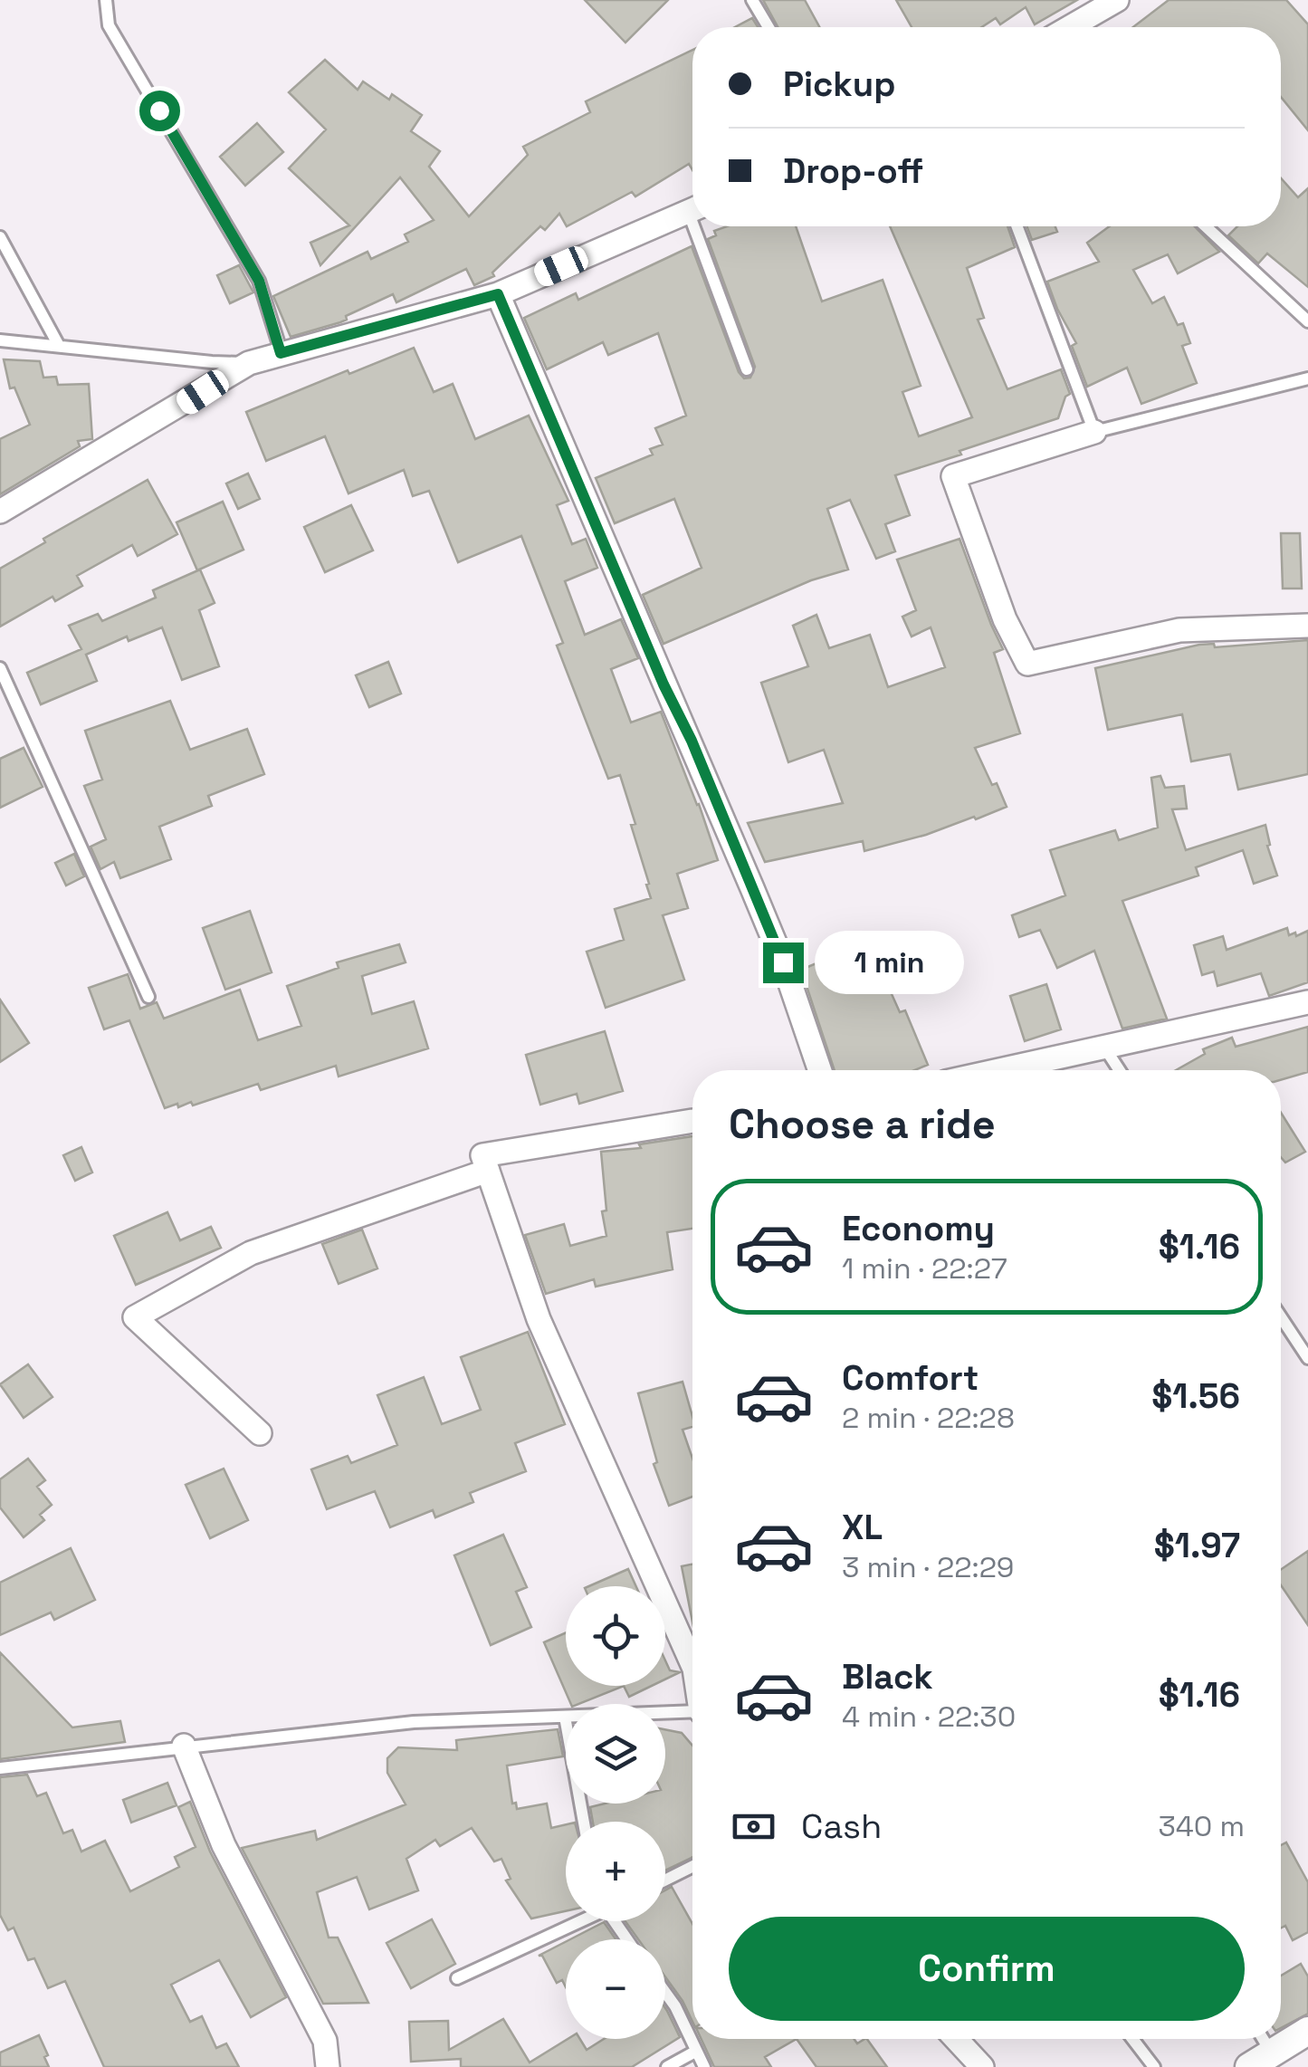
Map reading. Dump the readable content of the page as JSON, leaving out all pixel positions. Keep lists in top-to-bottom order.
{
  "page": {
    "banner": ["Pickup", "Drop-off"],
    "bubble": "1 min",
    "heading": "Choose a ride",
    "list": [
      {
        "name": "Economy",
        "note": "1 min · 22:27",
        "value": "$1.16"
      },
      {
        "name": "Comfort",
        "note": "2 min · 22:28",
        "value": "$1.56"
      },
      {
        "name": "XL",
        "note": "3 min · 22:29",
        "value": "$1.97"
      },
      {
        "name": "Black",
        "note": "4 min · 22:30",
        "value": "$1.16"
      }
    ],
    "map_buttons": ["+", "−"],
    "pay": ["Cash", "340 m"],
    "buttons": "Confirm"
  }
}
